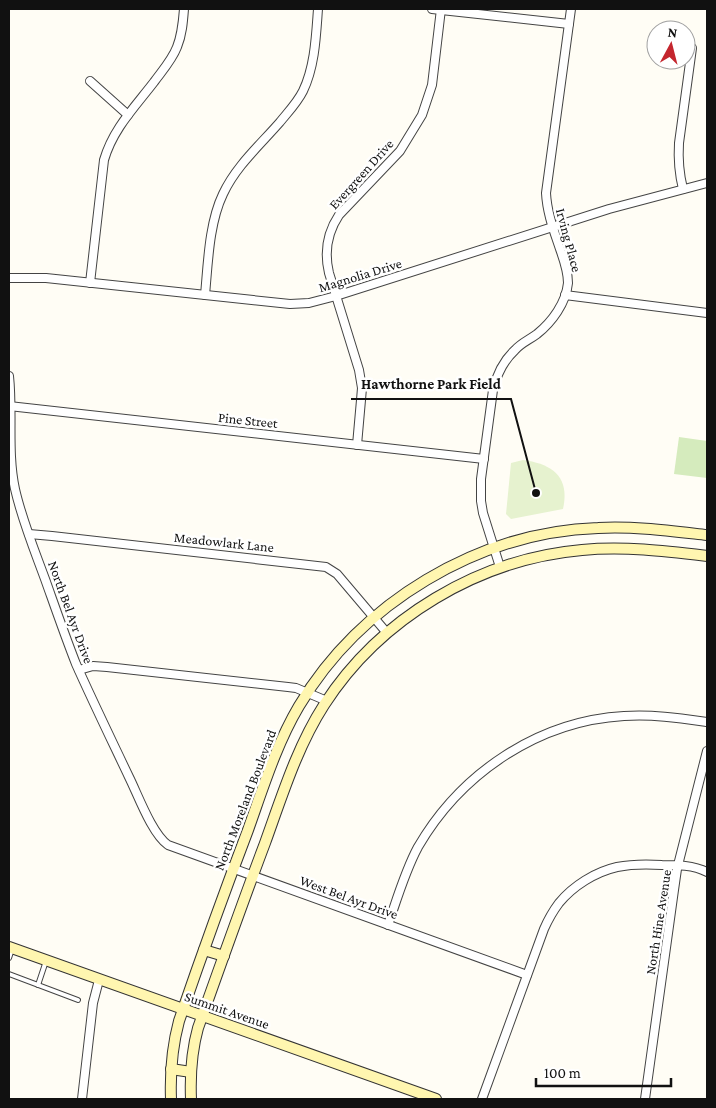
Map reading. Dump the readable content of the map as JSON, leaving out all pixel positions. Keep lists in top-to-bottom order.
{
  "streets": {
    "street": [
      "Evergreen Drive",
      "Irving Place",
      "Magnolia Drive",
      "Pine Street",
      "Meadowlark Lane",
      "North Bel Ayr Drive",
      "North Moreland Boulevard",
      "West Bel Ayr Drive",
      "North Hine Avenue",
      "Summit Avenue"
    ]
  },
  "crossings": [
    ["Evergreen Drive", "Magnolia Drive"],
    ["Evergreen Drive", "Pine Street"],
    ["Irving Place", "Magnolia Drive"],
    ["Irving Place", "Pine Street"],
    ["Irving Place", "North Moreland Boulevard"],
    ["Pine Street", "North Bel Ayr Drive"],
    ["Meadowlark Lane", "North Bel Ayr Drive"],
    ["Meadowlark Lane", "North Moreland Boulevard"],
    ["North Bel Ayr Drive", "West Bel Ayr Drive"],
    ["North Moreland Boulevard", "West Bel Ayr Drive"],
    ["North Moreland Boulevard", "Summit Avenue"]
  ],
  "places": ["Hawthorne Park Field"],
  "scale_bar": "100 m",
  "north": "top"
}
